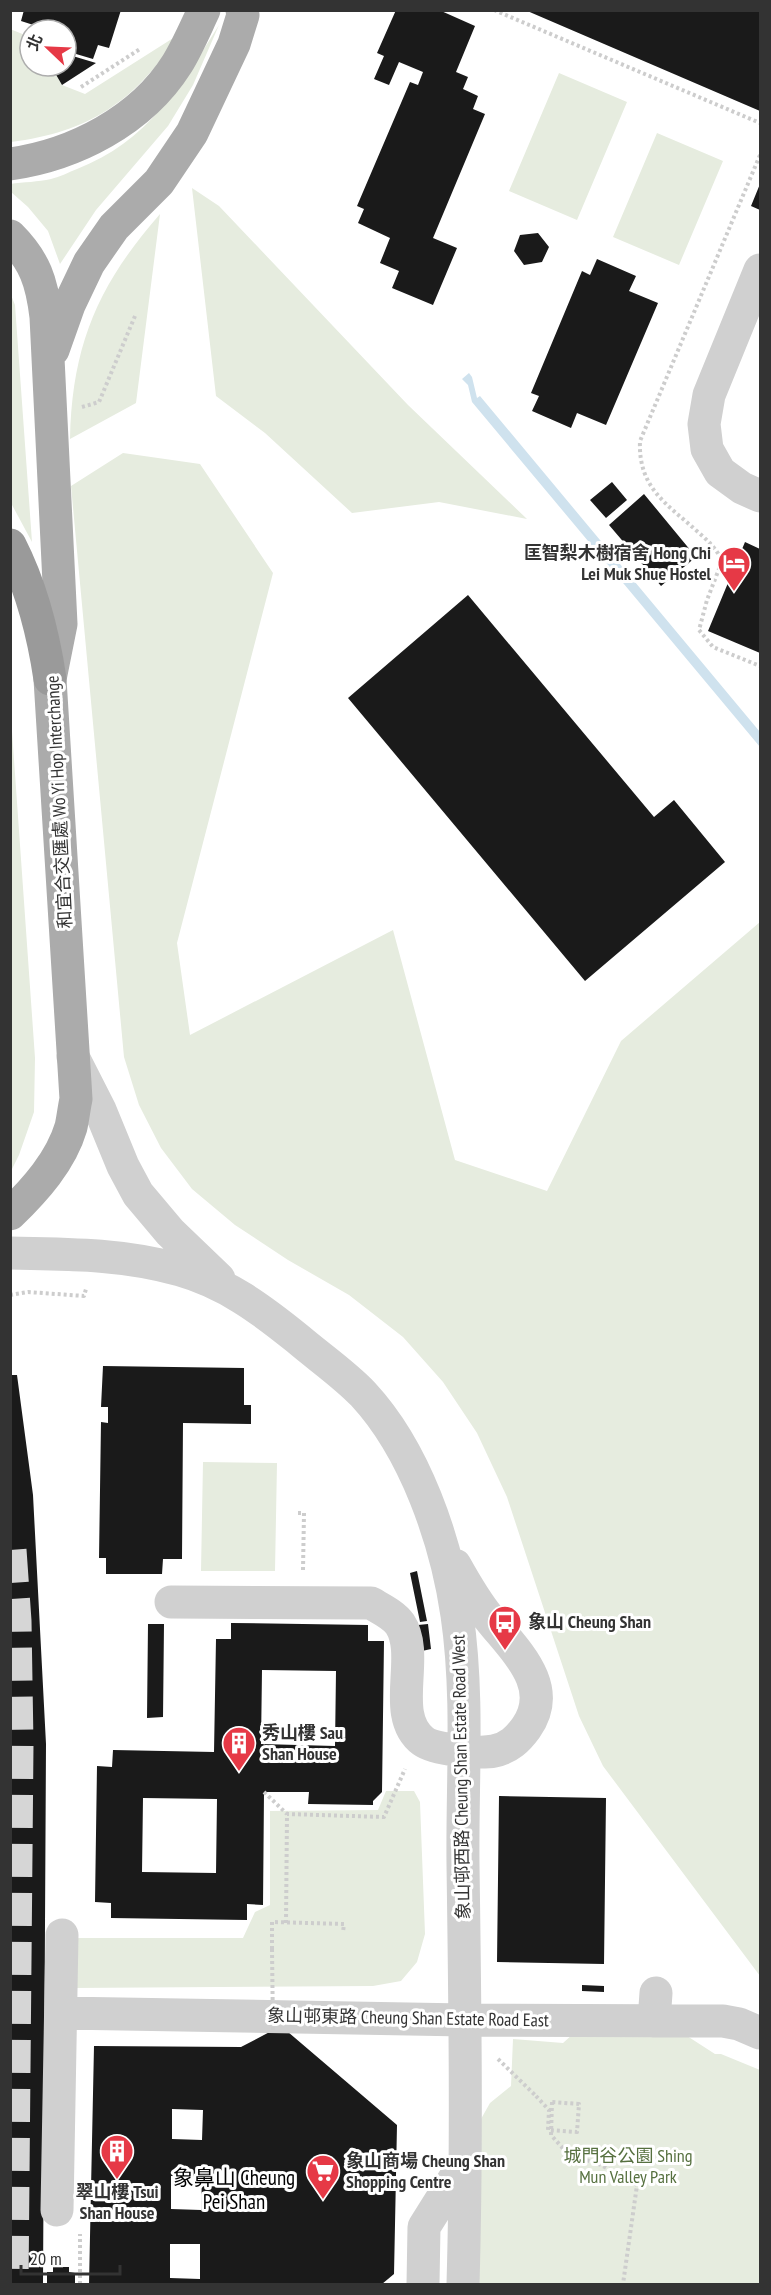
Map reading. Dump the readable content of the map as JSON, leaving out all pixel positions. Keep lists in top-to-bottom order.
{
  "streets": {
    "main road": ["和宜合交匯處 Wo Yi Hop Interchange"],
    "street": ["象山邨西路 Cheung Shan Estate Road West", "象山邨東路 Cheung Shan Estate Road East"]
  },
  "crossings": [
    ["和宜合交匯處 Wo Yi Hop Interchange", "象山邨西路 Cheung Shan Estate Road West"],
    ["象山邨西路 Cheung Shan Estate Road West", "象山邨東路 Cheung Shan Estate Road East"]
  ],
  "districts": ["象鼻山 Cheung Pei Shan"],
  "parks": ["城門谷公園 Shing Mun Valley Park"],
  "places": {
    "hotel": ["匡智梨木樹宿舍 Hong Chi Lei Muk Shue Hostel"],
    "bus stop": ["象山 Cheung Shan"],
    "building": ["秀山樓 Sau Shan House", "翠山樓 Tsui Shan House"],
    "supermarket": ["象山商場 Cheung Shan Shopping Centre"]
  },
  "scale_bar": "20 m",
  "north": "top left"
}
